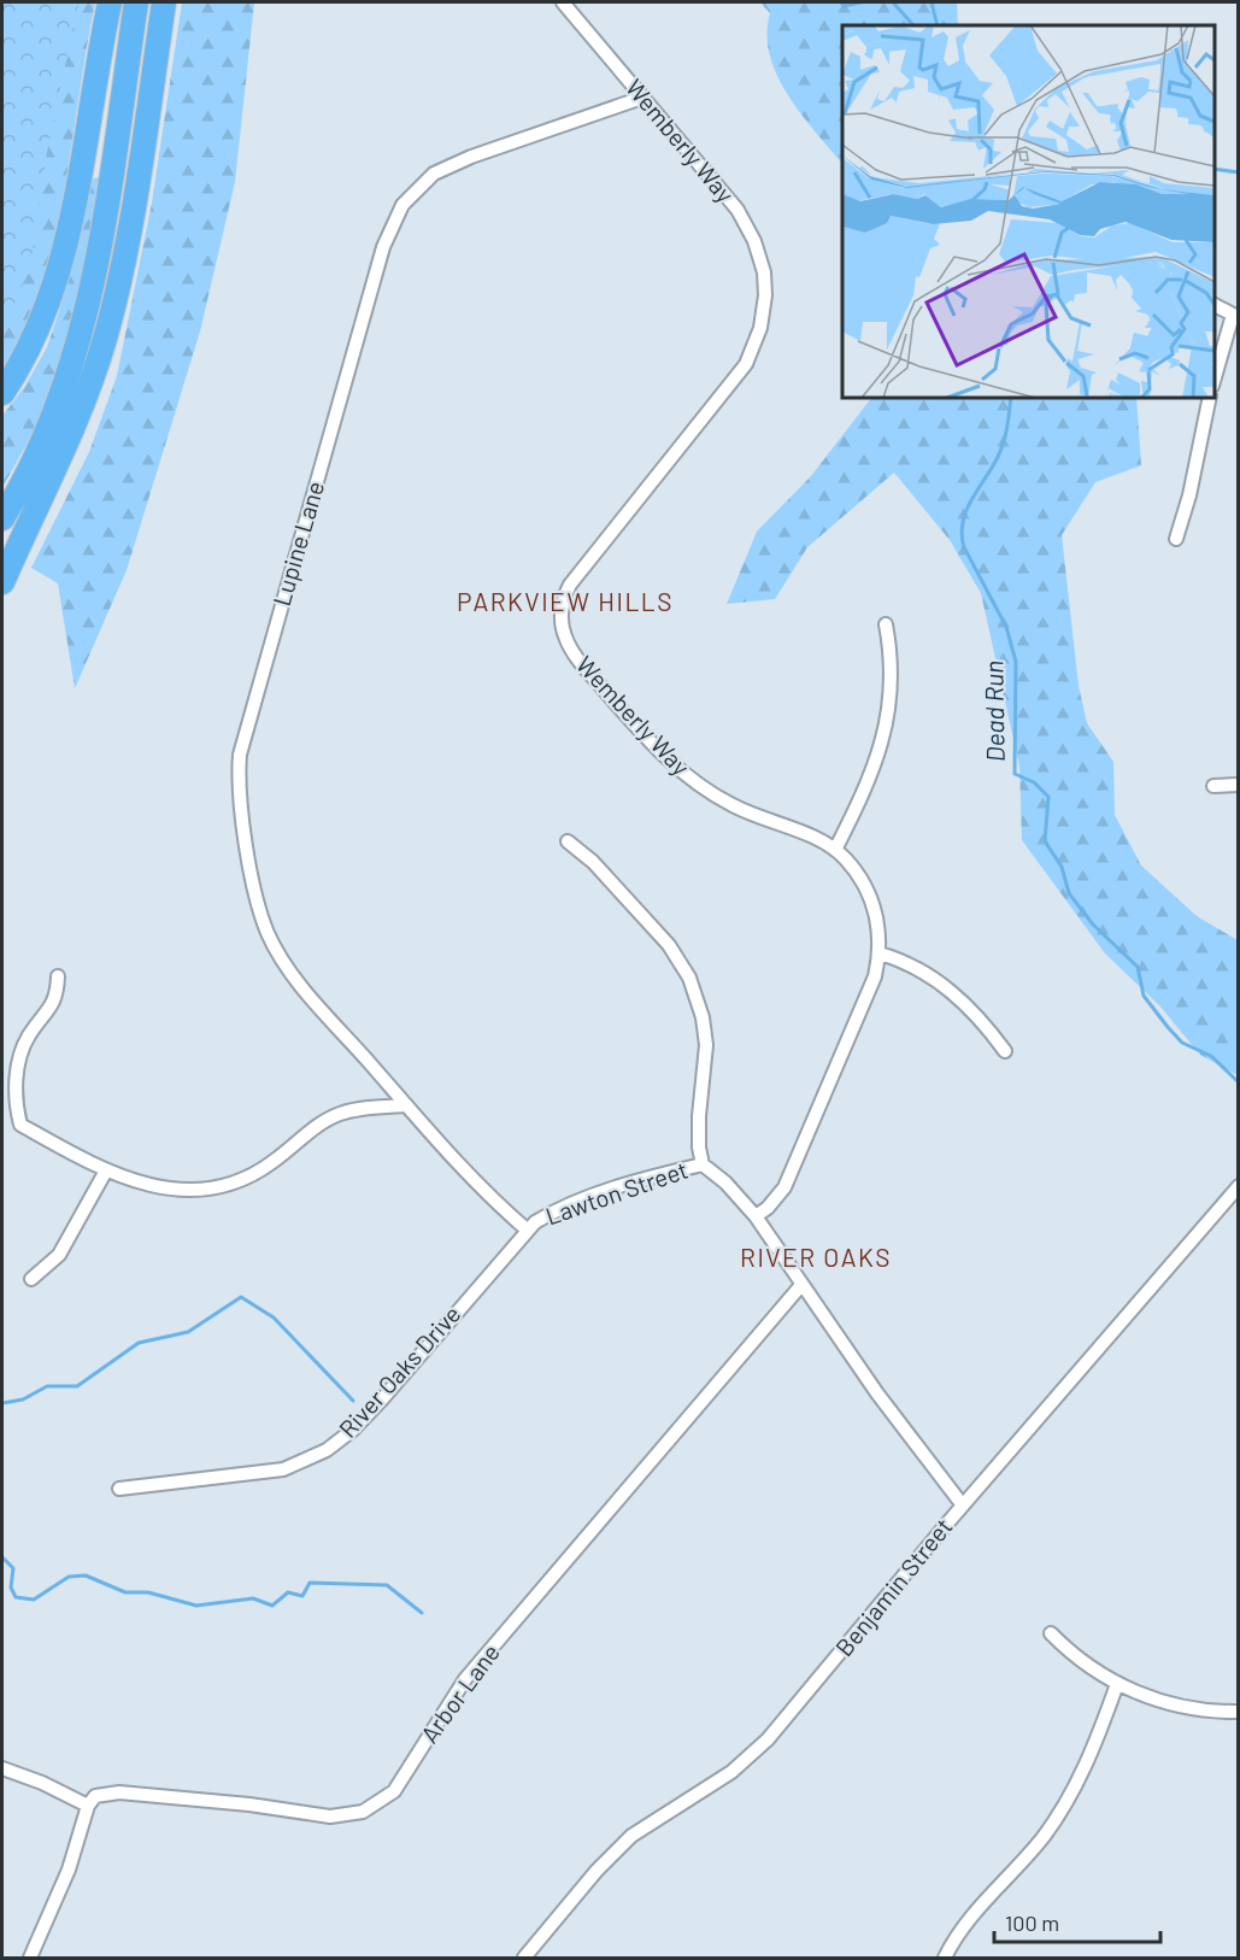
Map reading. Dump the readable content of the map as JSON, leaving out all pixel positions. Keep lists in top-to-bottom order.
{
  "streets": {
    "street": [
      "Wemberly Way",
      "Lupine Lane",
      "Lawton Street",
      "River Oaks Drive",
      "Benjamin Street",
      "Arbor Lane"
    ]
  },
  "crossings": [
    ["Wemberly Way", "Lupine Lane"],
    ["Wemberly Way", "Lawton Street"],
    ["Lupine Lane", "Lawton Street"],
    ["Lawton Street", "River Oaks Drive"],
    ["Lawton Street", "Benjamin Street"],
    ["Lawton Street", "Arbor Lane"]
  ],
  "districts": ["PARKVIEW HILLS", "RIVER OAKS"],
  "water": ["Dead Run"],
  "scale_bar": "100 m"
}
